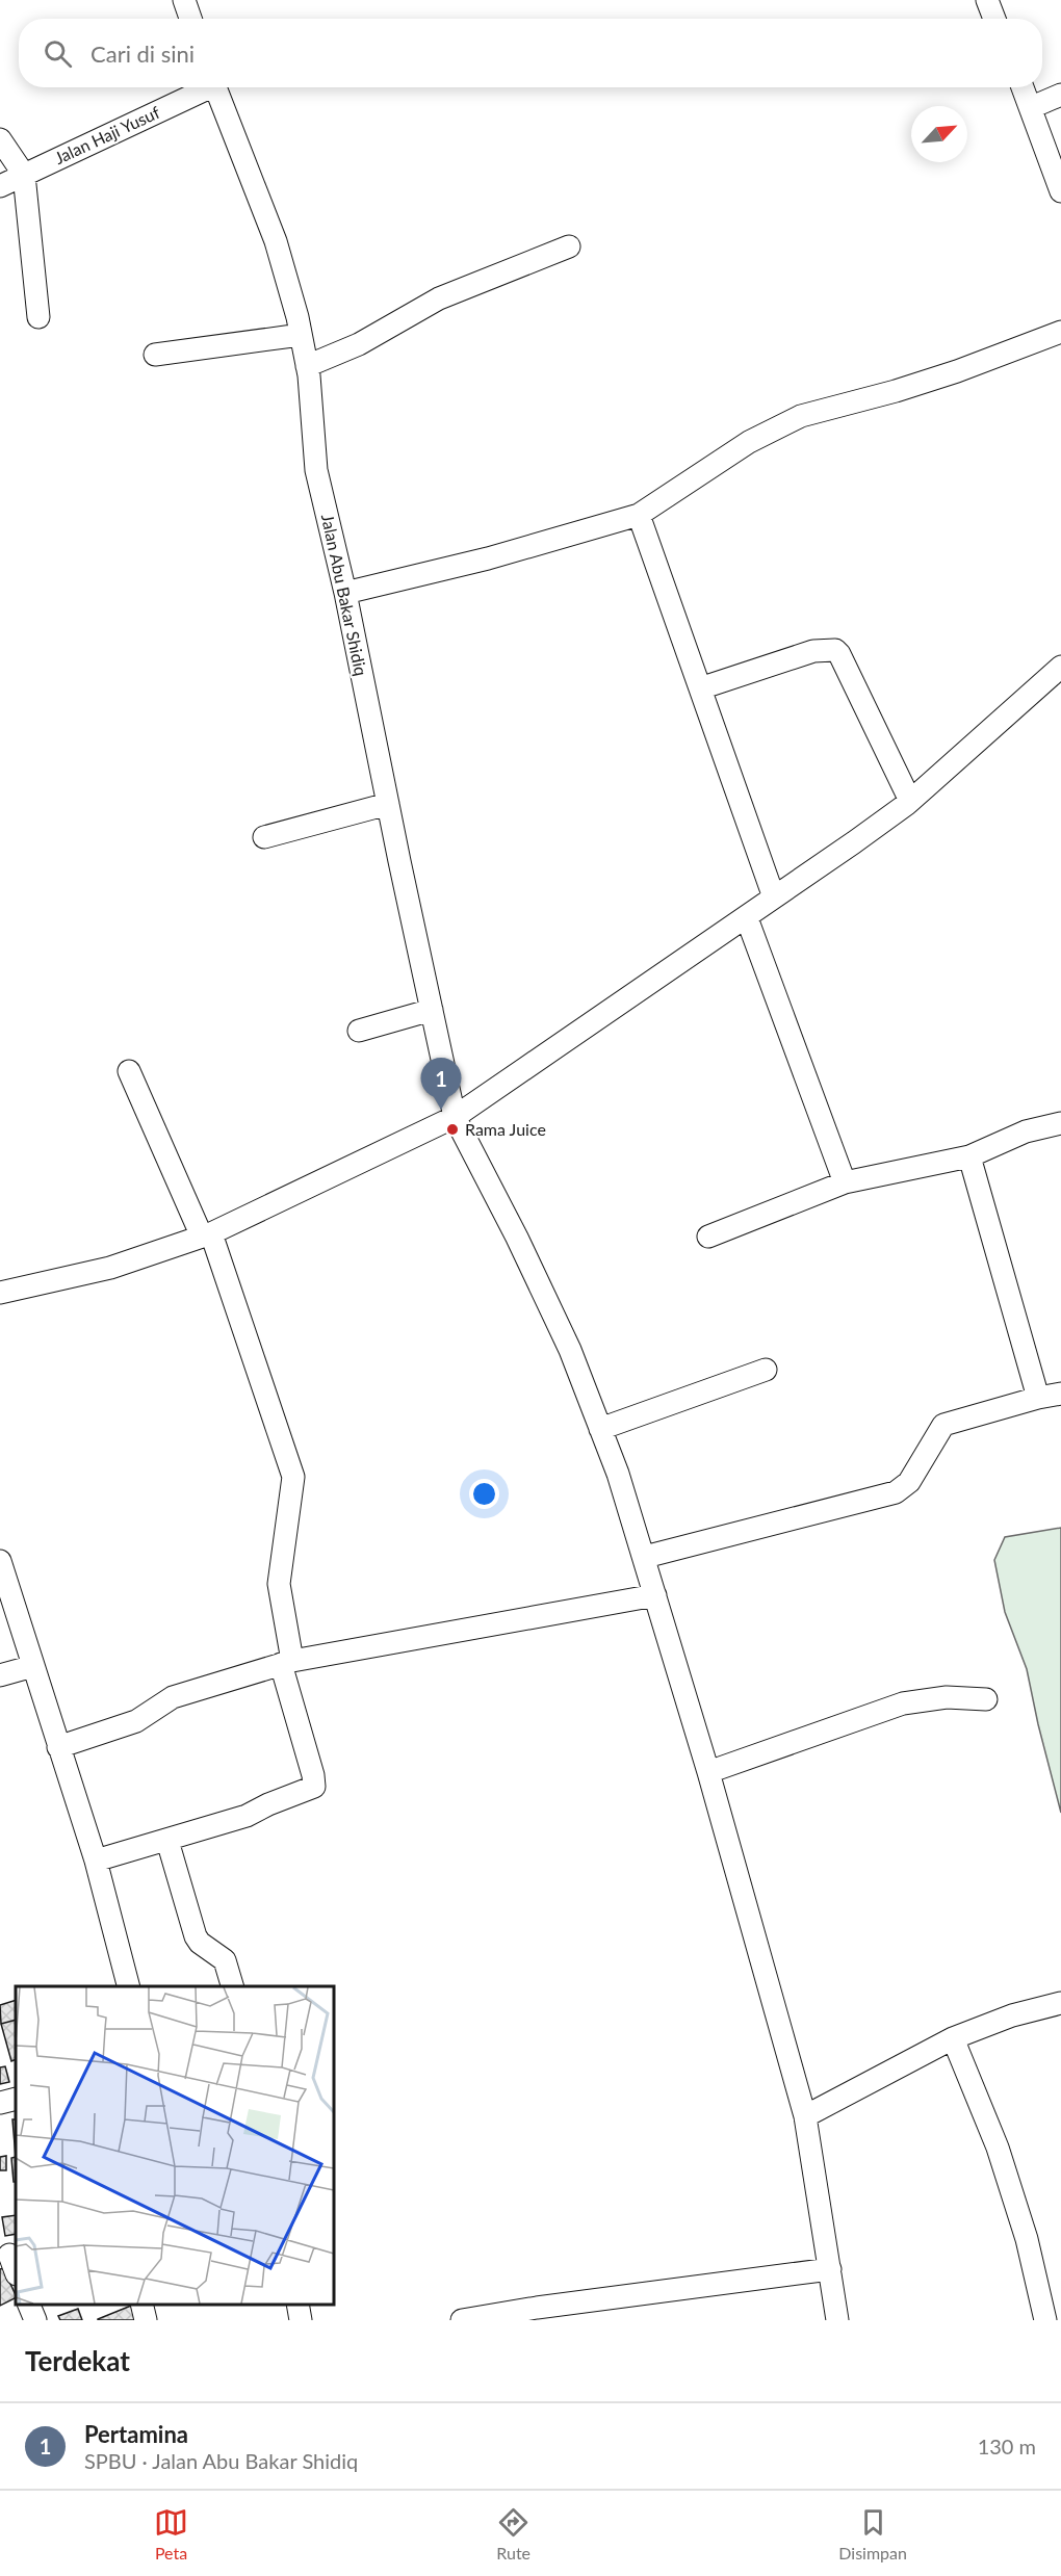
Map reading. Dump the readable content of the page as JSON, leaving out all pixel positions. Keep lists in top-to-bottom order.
{
  "streets": {
    "street": ["Jalan Haji Yusuf", "Jalan Abu Bakar Shidiq"]
  },
  "places": ["Rama Juice"],
  "north": "top right",
  "page": {
    "search": "Cari di sini",
    "pins": "1",
    "heading": "Terdekat",
    "list": [
      {
        "mark": "1",
        "name": "Pertamina",
        "note": "SPBU · Jalan Abu Bakar Shidiq",
        "value": "130 m"
      }
    ],
    "nav": ["Peta", "Rute", "Disimpan"]
  }
}
